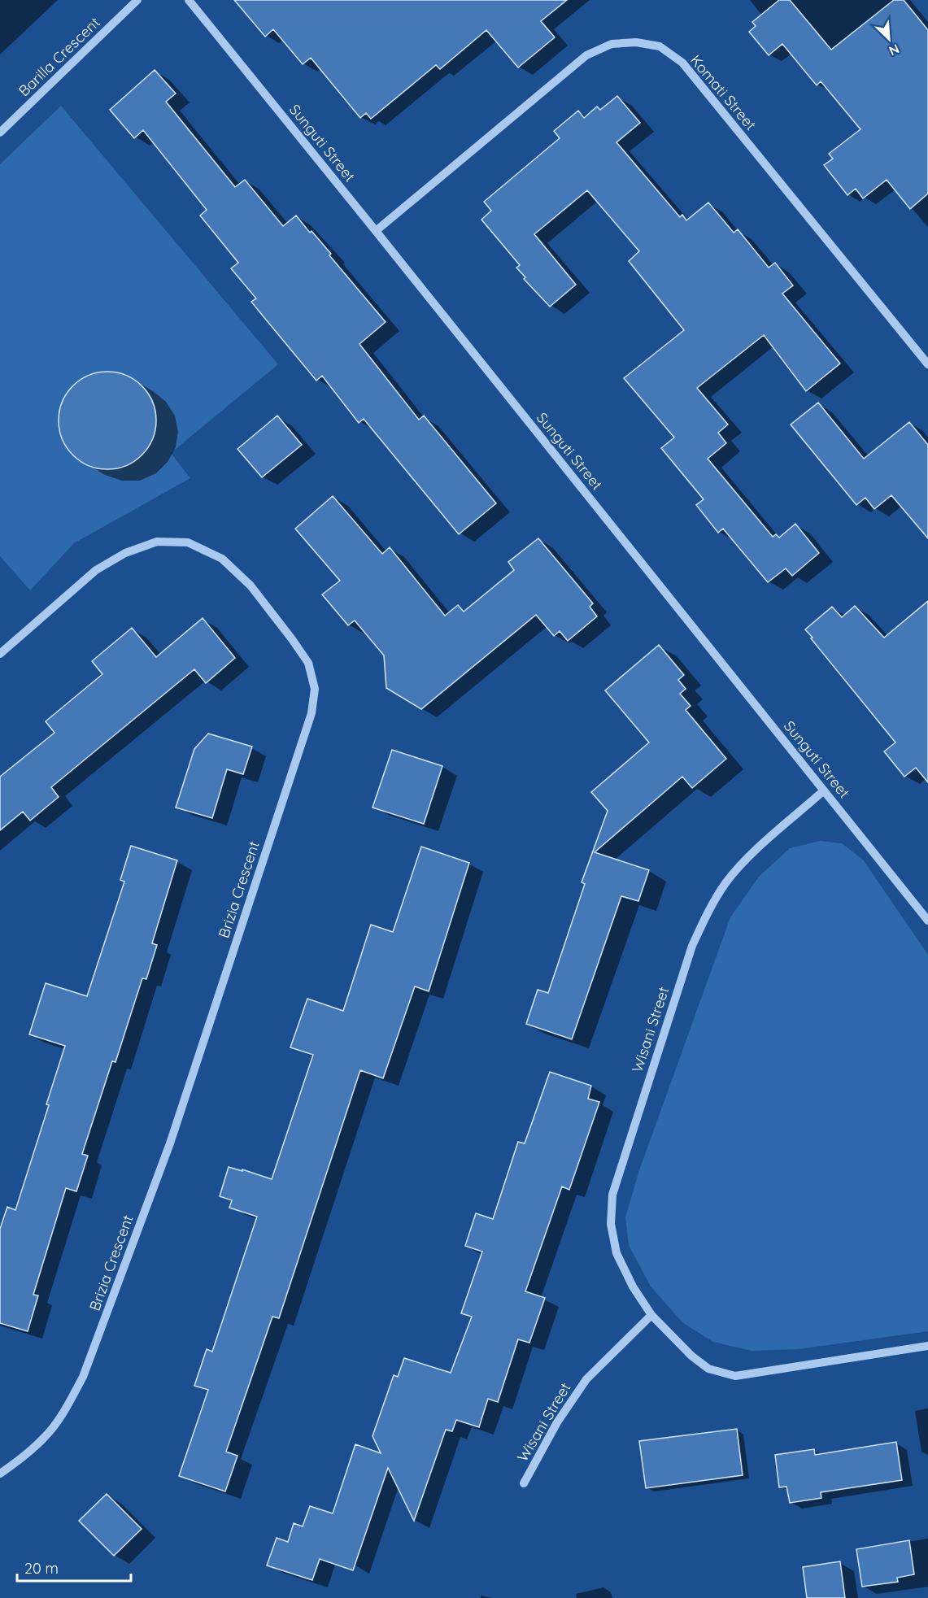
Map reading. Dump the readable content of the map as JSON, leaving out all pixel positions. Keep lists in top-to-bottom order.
{
  "streets": {
    "street": [
      "Barilla Crescent",
      "Komati Street",
      "Sunguti Street",
      "Brizia Crescent",
      "Wisani Street"
    ]
  },
  "crossings": [
    ["Komati Street", "Sunguti Street"],
    ["Sunguti Street", "Wisani Street"]
  ],
  "scale_bar": "20 m",
  "north": "bottom right"
}
